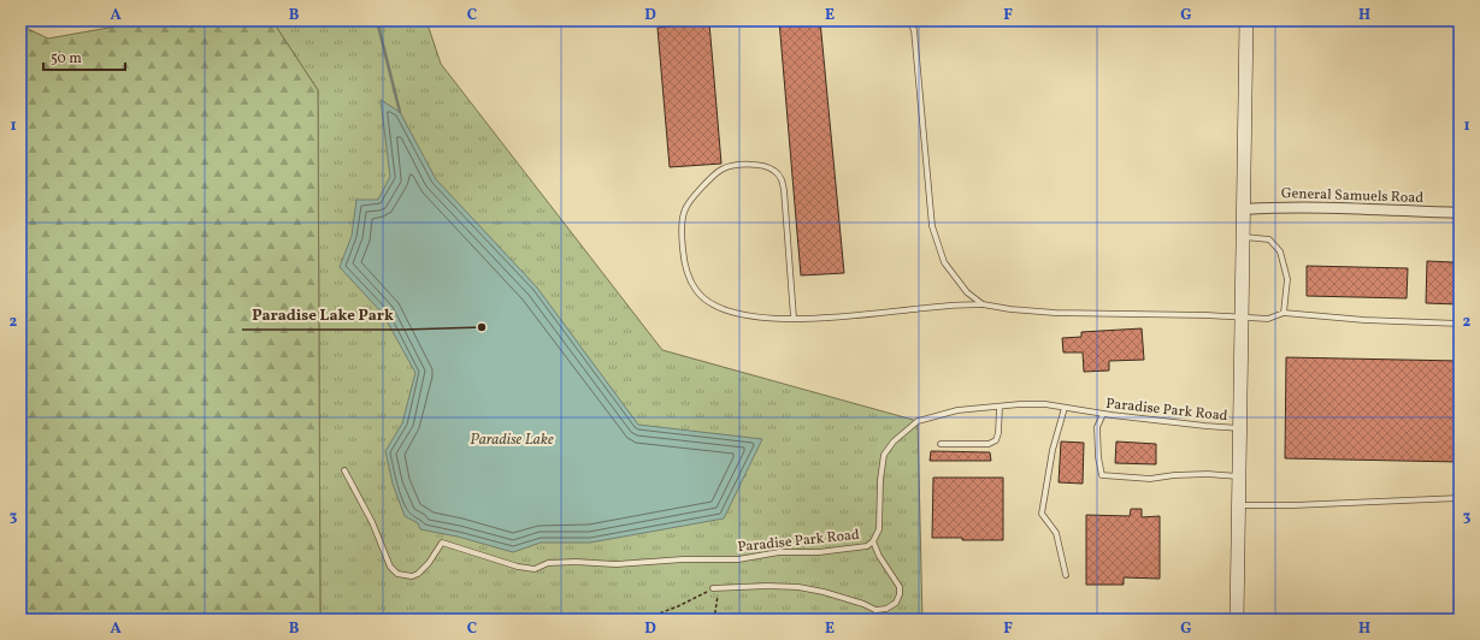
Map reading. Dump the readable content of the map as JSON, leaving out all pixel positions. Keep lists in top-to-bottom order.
{
  "streets": {
    "street": ["General Samuels Road"],
    "lane": ["Paradise Park Road"]
  },
  "water": ["Paradise Lake"],
  "places": ["Paradise Lake Park"],
  "scale_bar": "50 m",
  "grid": {
    "columns": [
      "A",
      "B",
      "C",
      "D",
      "E",
      "F",
      "G",
      "H"
    ],
    "rows": ["1", "2", "3"]
  }
}
